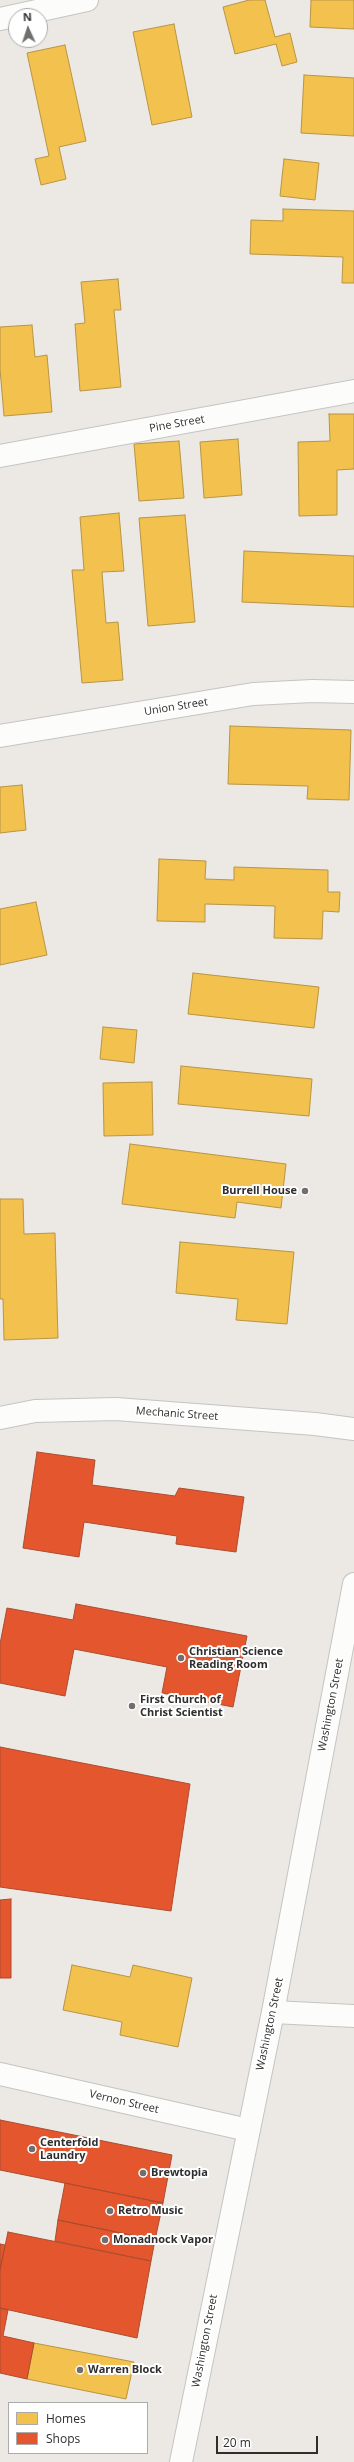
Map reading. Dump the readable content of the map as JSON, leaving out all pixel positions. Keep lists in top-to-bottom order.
{
  "streets": {
    "street": [
      "Pine Street",
      "Union Street",
      "Mechanic Street",
      "Washington Street",
      "Vernon Street"
    ]
  },
  "crossings": [
    ["Washington Street", "Vernon Street"]
  ],
  "places": [
    "Burrell House",
    "Christian Science Reading Room",
    "First Church of Christ Scientist",
    "Centerfold Laundry",
    "Brewtopia",
    "Retro Music",
    "Monadnock Vapor",
    "Warren Block"
  ],
  "legend": ["Homes", "Shops"],
  "scale_bar": "20 m",
  "north": "top"
}
